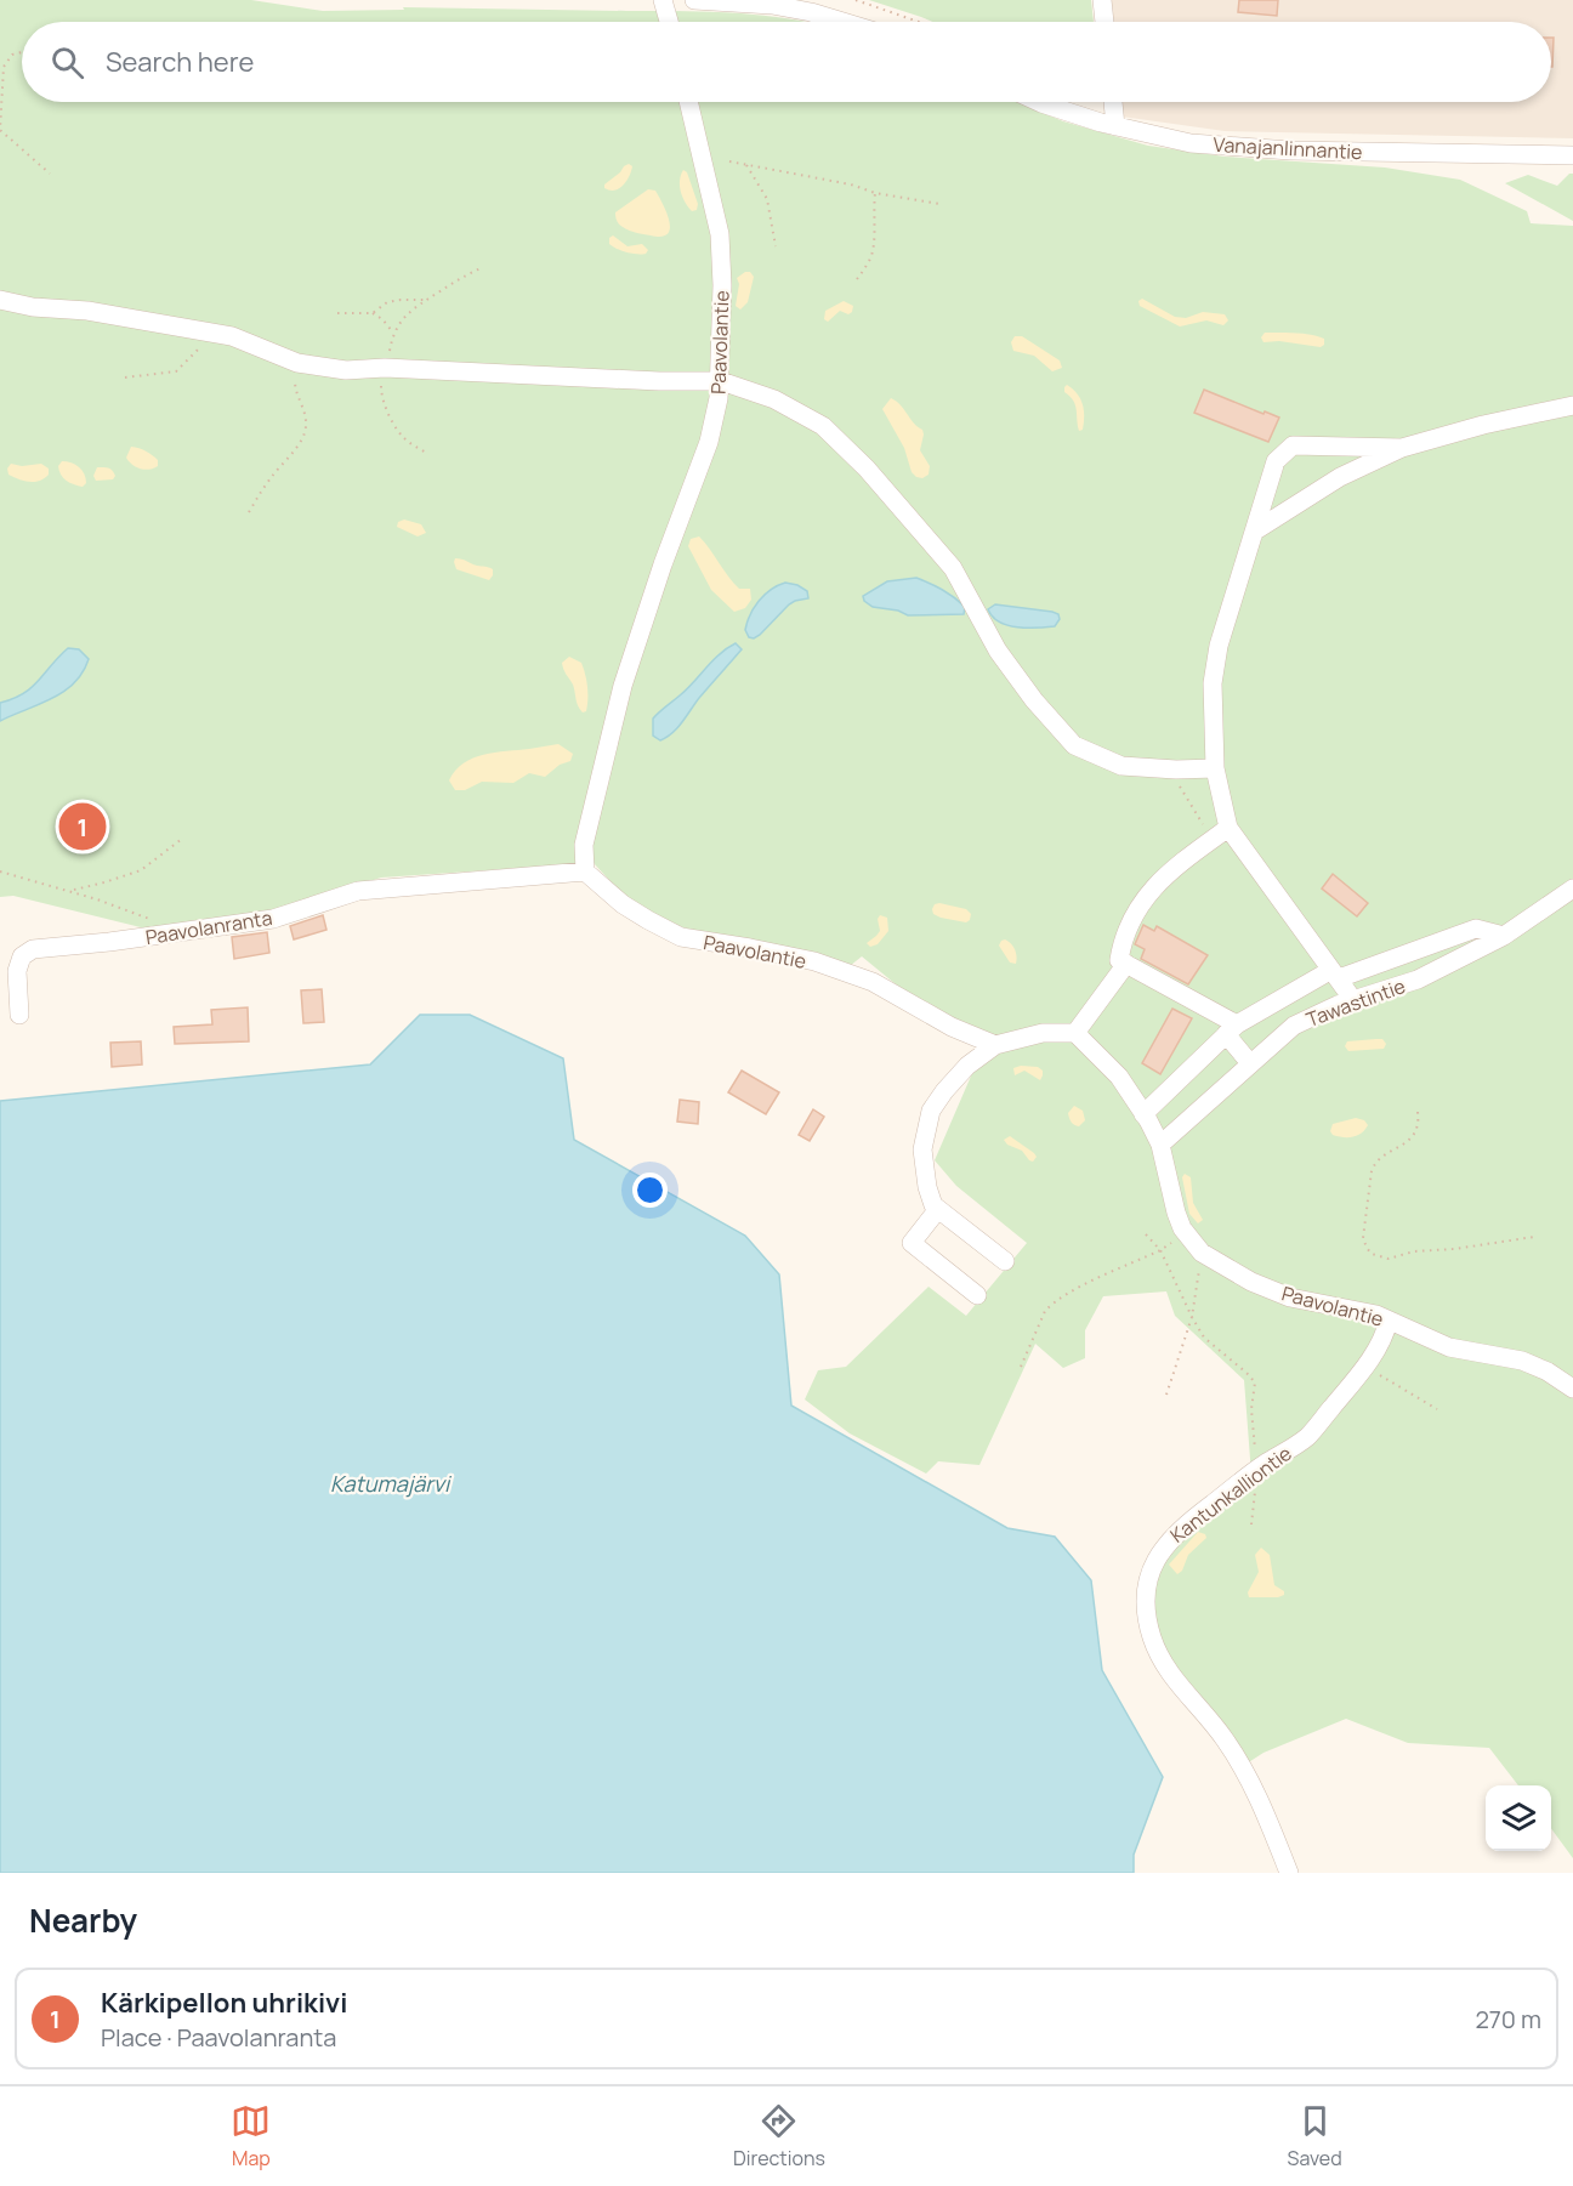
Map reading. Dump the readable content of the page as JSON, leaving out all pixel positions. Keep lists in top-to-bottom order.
{
  "streets": {
    "street": [
      "Vanajanlinnantie",
      "Paavolantie",
      "Paavolanranta",
      "Tawastintie",
      "Kantunkalliontie"
    ]
  },
  "crossings": [
    ["Paavolantie", "Paavolanranta"],
    ["Paavolantie", "Tawastintie"],
    ["Paavolantie", "Kantunkalliontie"]
  ],
  "water": ["Katumajärvi"],
  "page": {
    "search": "Search here",
    "pins": "1",
    "heading": "Nearby",
    "list": [
      {
        "mark": "1",
        "name": "Kärkipellon uhrikivi",
        "note": "Place · Paavolanranta",
        "value": "270 m"
      }
    ],
    "nav": ["Map", "Directions", "Saved"]
  }
}
